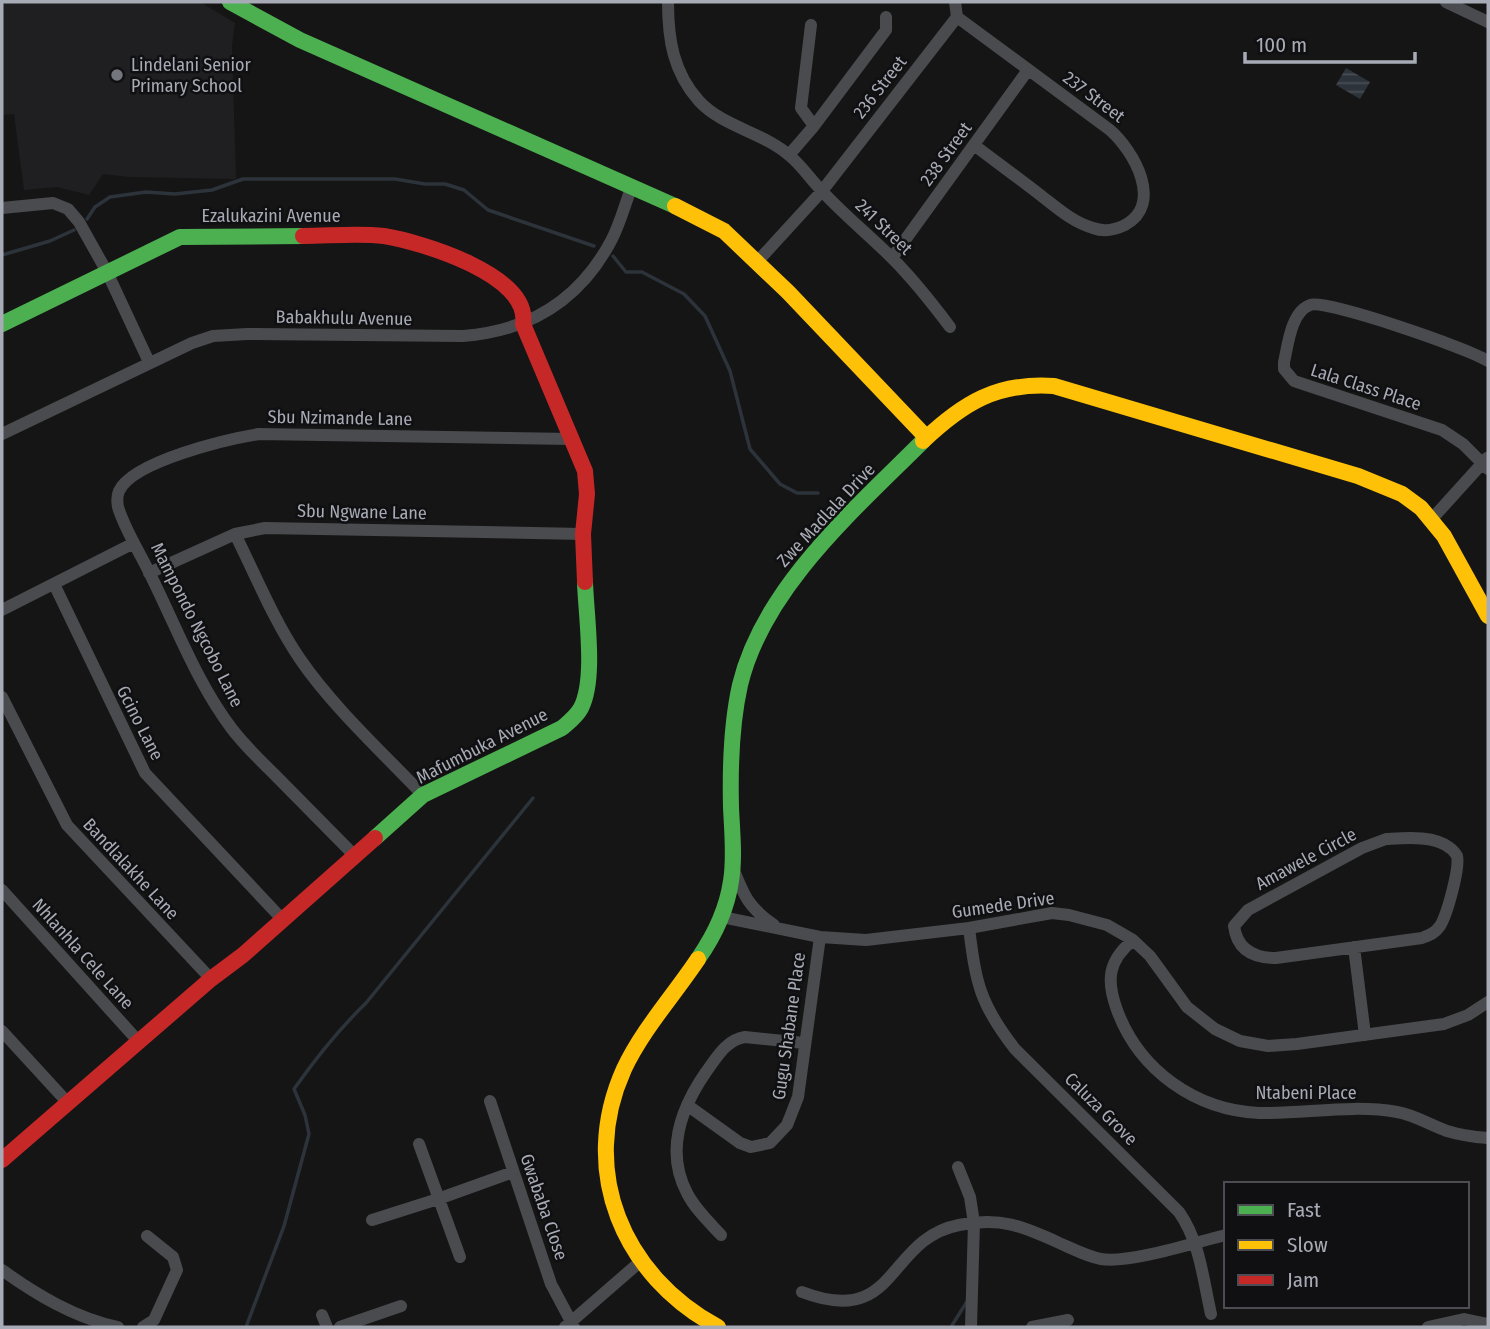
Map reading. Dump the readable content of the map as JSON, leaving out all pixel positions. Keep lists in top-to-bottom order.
{
  "streets": {
    "street": [
      "236 Street",
      "237 Street",
      "238 Street",
      "Ezalukazini Avenue",
      "241 Street",
      "Babakhulu Avenue",
      "Lala Class Place",
      "Sbu Nzimande Lane",
      "Sbu Ngwane Lane",
      "Zwe Madlala Drive",
      "Mampondo Ngcobo Lane",
      "Gcino Lane",
      "Mafumbuka Avenue",
      "Amawele Circle",
      "Bandlalakhe Lane",
      "Gumede Drive",
      "Nhlanhla Cele Lane",
      "Gugu Shabane Place",
      "Ntabeni Place",
      "Caluza Grove",
      "Gwababa Close"
    ]
  },
  "crossings": [
    ["236 Street", "237 Street"],
    ["236 Street", "241 Street"],
    ["237 Street", "238 Street"],
    ["238 Street", "241 Street"],
    ["Ezalukazini Avenue", "Babakhulu Avenue"],
    ["Ezalukazini Avenue", "Mafumbuka Avenue"],
    ["Babakhulu Avenue", "Mafumbuka Avenue"],
    ["Lala Class Place", "Zwe Madlala Drive"],
    ["Sbu Nzimande Lane", "Mampondo Ngcobo Lane"],
    ["Sbu Nzimande Lane", "Mafumbuka Avenue"],
    ["Sbu Ngwane Lane", "Mampondo Ngcobo Lane"],
    ["Sbu Ngwane Lane", "Mafumbuka Avenue"],
    ["Zwe Madlala Drive", "Gumede Drive"],
    ["Mampondo Ngcobo Lane", "Mafumbuka Avenue"],
    ["Gcino Lane", "Mafumbuka Avenue"],
    ["Mafumbuka Avenue", "Bandlalakhe Lane"],
    ["Mafumbuka Avenue", "Nhlanhla Cele Lane"],
    ["Gumede Drive", "Gugu Shabane Place"],
    ["Gumede Drive", "Ntabeni Place"],
    ["Gumede Drive", "Caluza Grove"]
  ],
  "places": ["Lindelani Senior Primary School"],
  "legend": ["Fast", "Slow", "Jam"],
  "scale_bar": "100 m"
}
